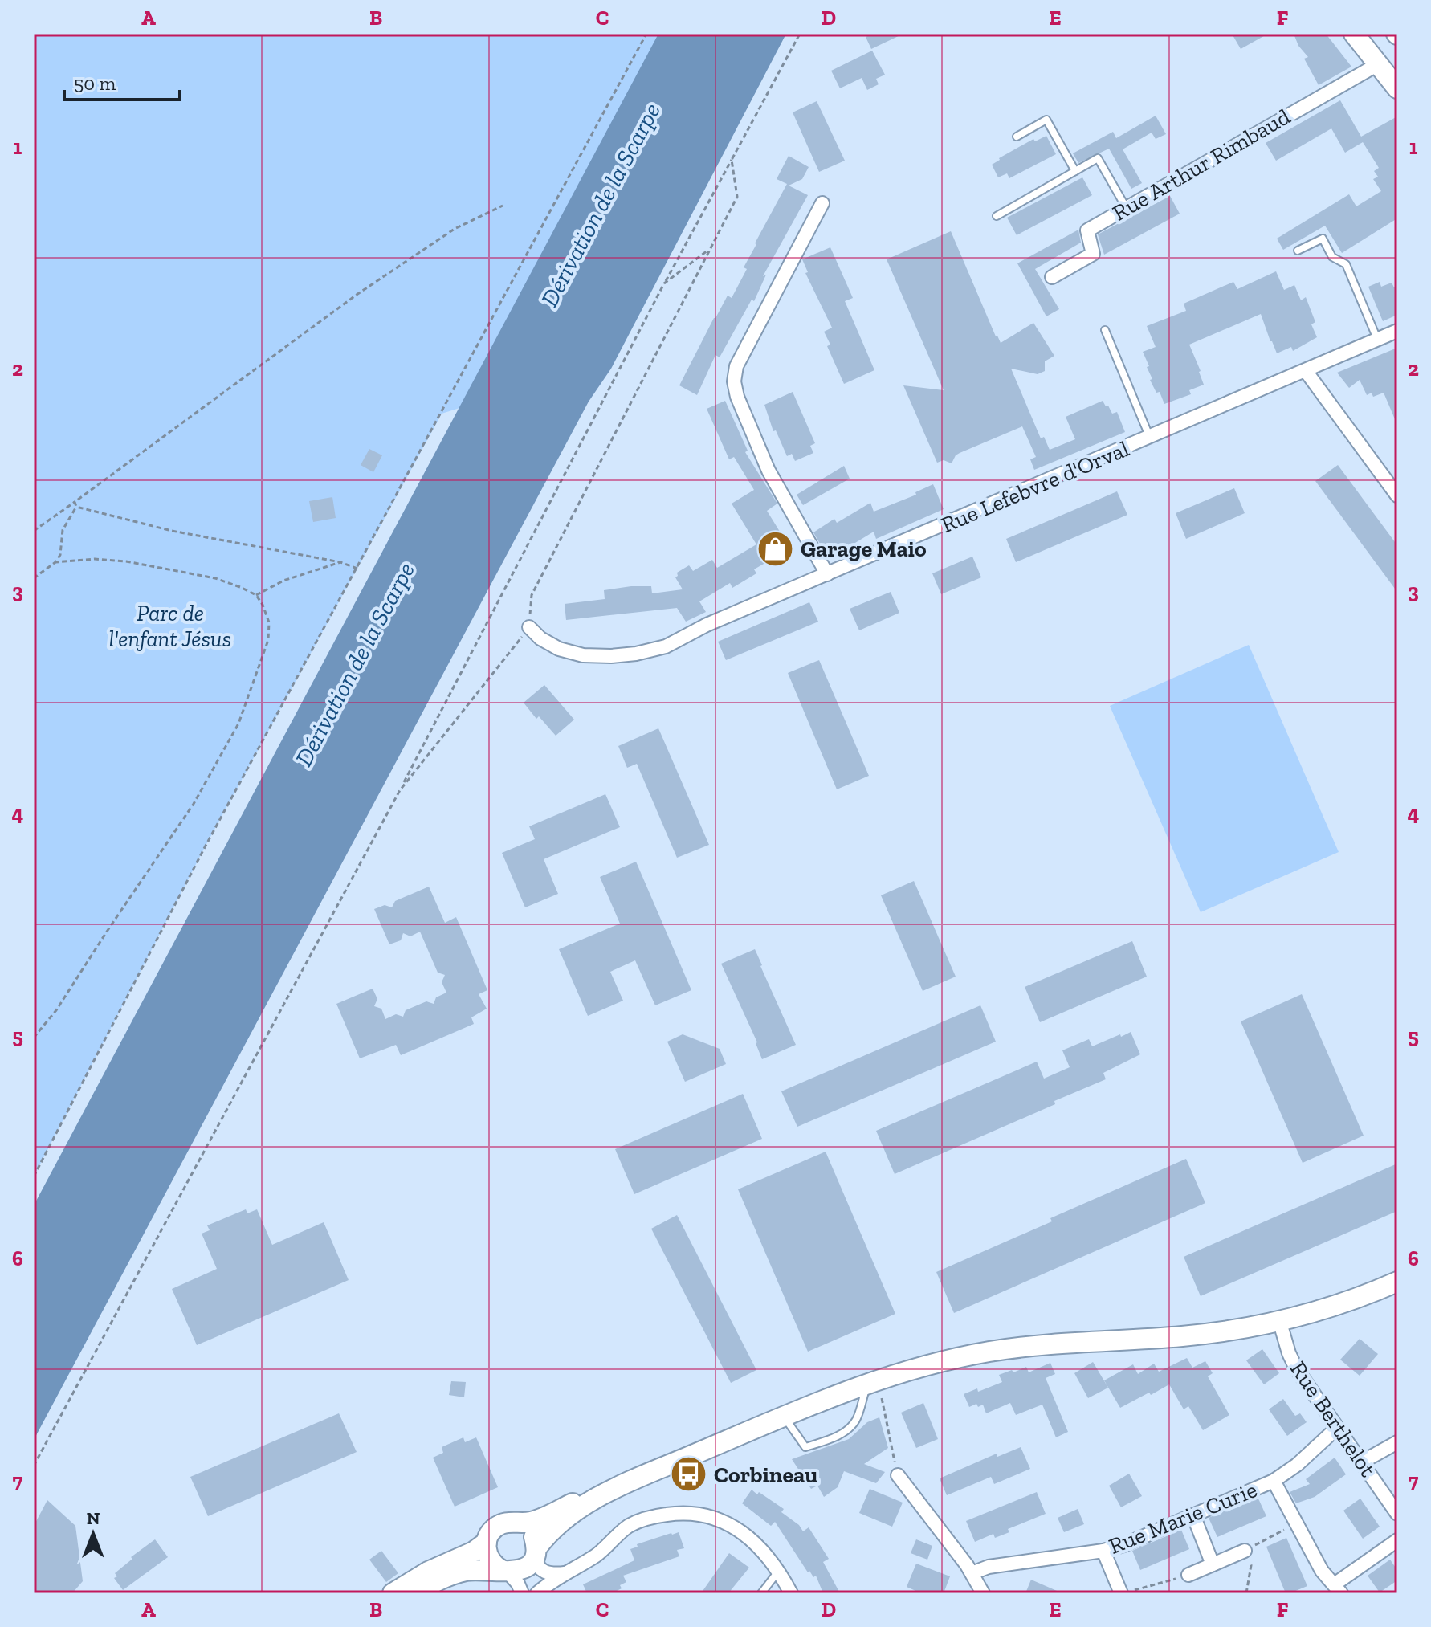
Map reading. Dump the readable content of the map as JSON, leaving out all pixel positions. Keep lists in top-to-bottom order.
{
  "streets": {
    "street": [
      "Rue Arthur Rimbaud",
      "Rue Lefebvre d'Orval",
      "Rue Berthelot",
      "Rue Marie Curie"
    ]
  },
  "crossings": [
    ["Rue Berthelot", "Rue Marie Curie"]
  ],
  "water": ["Dérivation de la Scarpe"],
  "parks": ["Parc de l'enfant Jésus"],
  "places": {
    "shop": ["Garage Maio"],
    "bus stop": ["Corbineau"]
  },
  "scale_bar": "50 m",
  "north": "top",
  "grid": {
    "columns": [
      "A",
      "B",
      "C",
      "D",
      "E",
      "F"
    ],
    "rows": [
      "1",
      "2",
      "3",
      "4",
      "5",
      "6",
      "7"
    ]
  }
}
